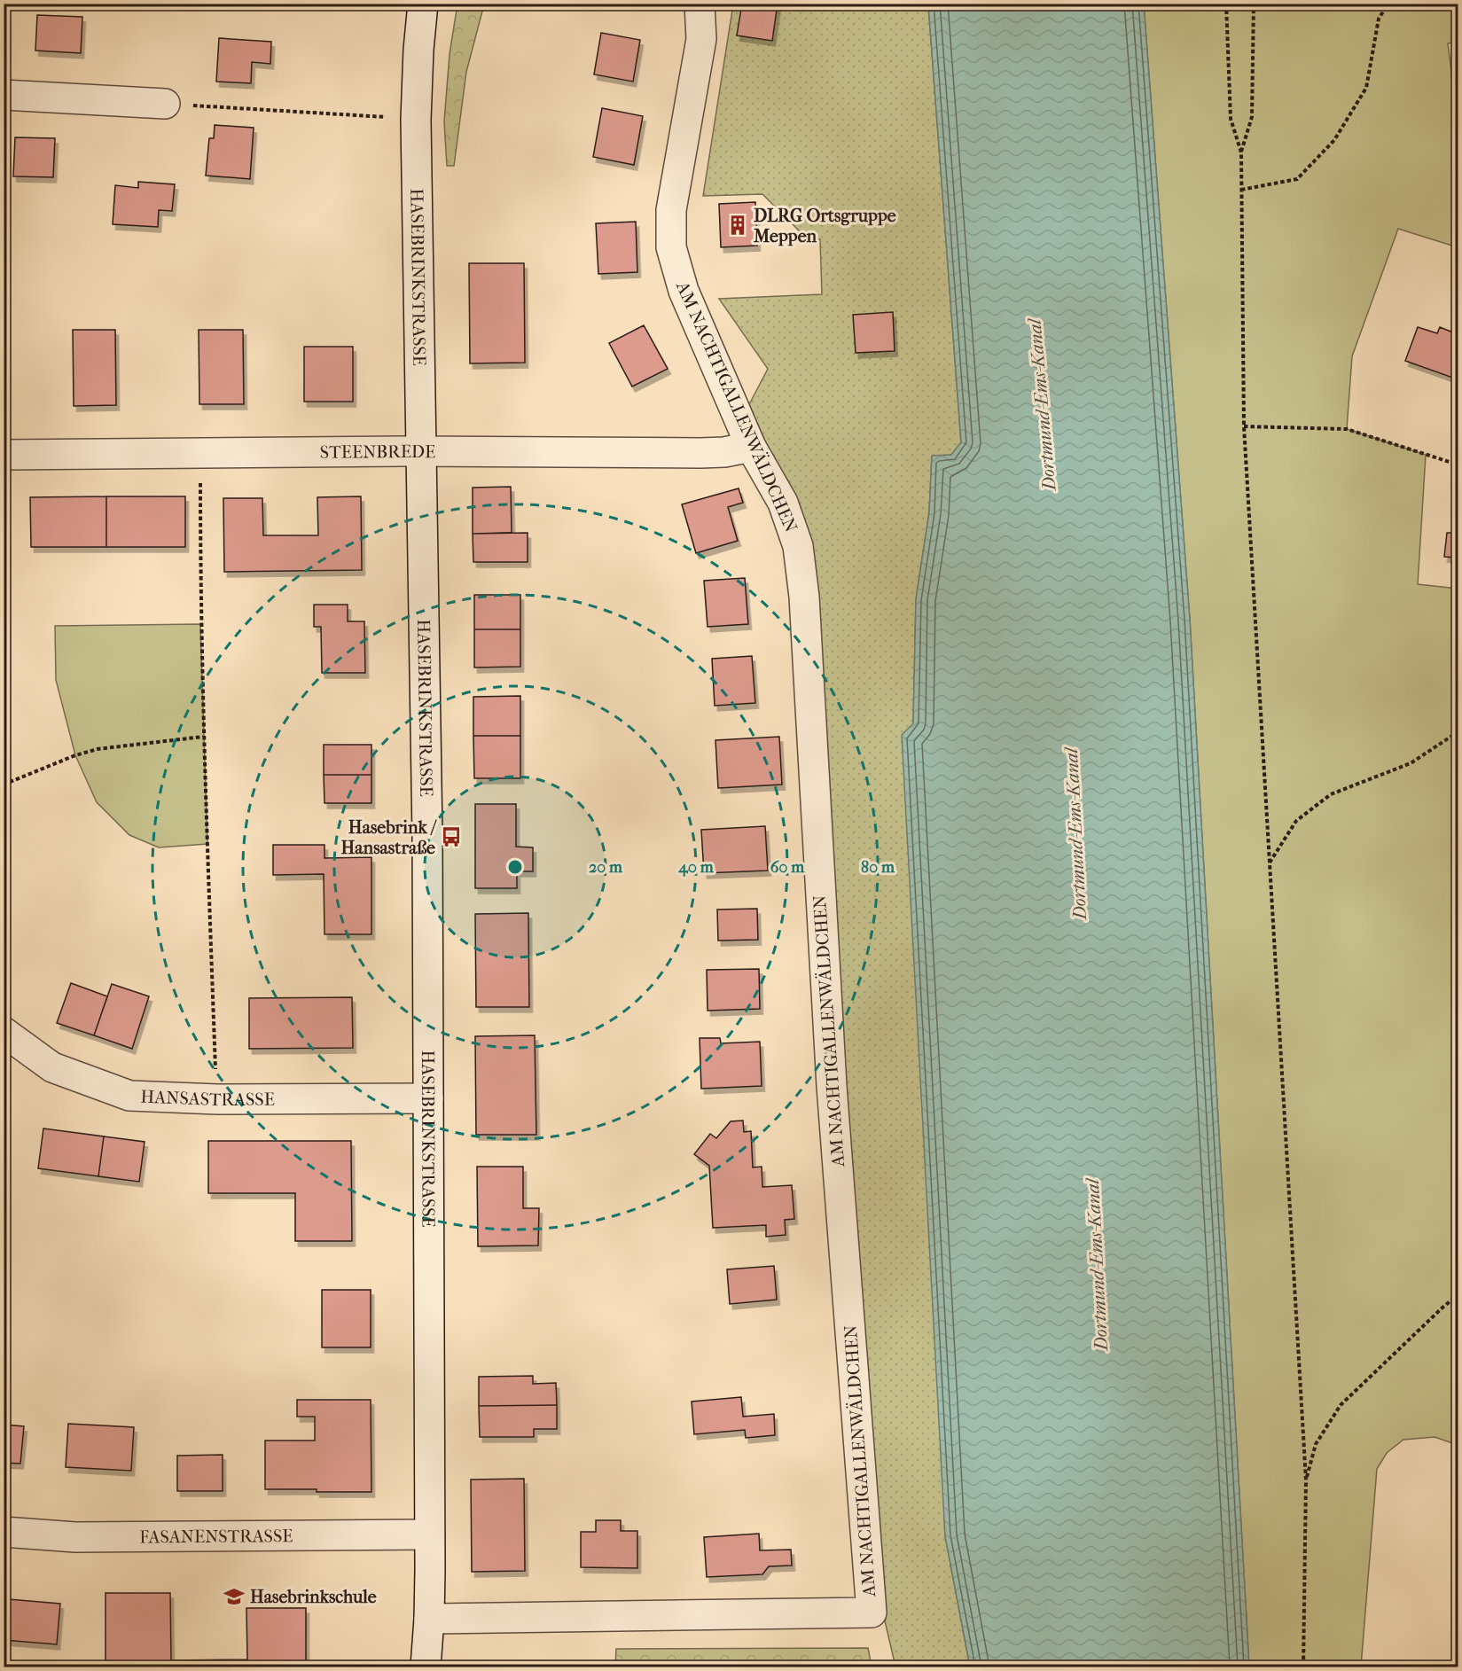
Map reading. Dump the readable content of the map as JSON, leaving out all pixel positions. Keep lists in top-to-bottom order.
{
  "streets": {
    "street": [
      "HASEBRINKSTRASSE",
      "AM NACHTIGALLENWÄLDCHEN",
      "STEENBREDE",
      "HANSASTRASSE",
      "FASANENSTRASSE"
    ]
  },
  "crossings": [
    ["HASEBRINKSTRASSE", "AM NACHTIGALLENWÄLDCHEN"],
    ["HASEBRINKSTRASSE", "STEENBREDE"],
    ["HASEBRINKSTRASSE", "HANSASTRASSE"],
    ["HASEBRINKSTRASSE", "FASANENSTRASSE"],
    ["AM NACHTIGALLENWÄLDCHEN", "STEENBREDE"]
  ],
  "water": ["Dortmund-Ems-Kanal"],
  "places": {
    "building": ["DLRG Ortsgruppe Meppen"],
    "bus stop": ["Hasebrink / Hansastraße"],
    "school or university": ["Hasebrinkschule"]
  },
  "rings": [
    "20 m",
    "40 m",
    "60 m",
    "80 m"
  ]
}
